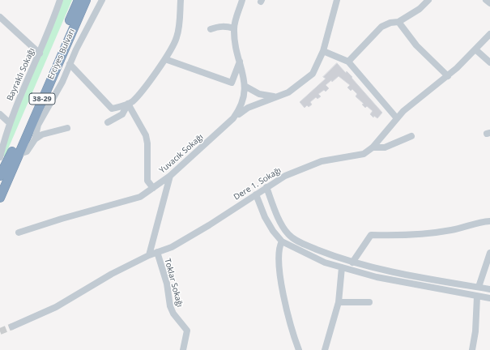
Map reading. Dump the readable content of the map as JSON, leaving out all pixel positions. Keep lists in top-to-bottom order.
{
  "streets": {
    "highway": ["Erciyes Bulvarı", "38-29"],
    "street": [
      "Bayraklı Sokağı",
      "Yuvacık Sokağı",
      "Dere 1. Sokağı",
      "Toklar Sokağı"
    ]
  },
  "crossings": [
    ["Dere 1. Sokağı", "Toklar Sokağı"]
  ]
}
